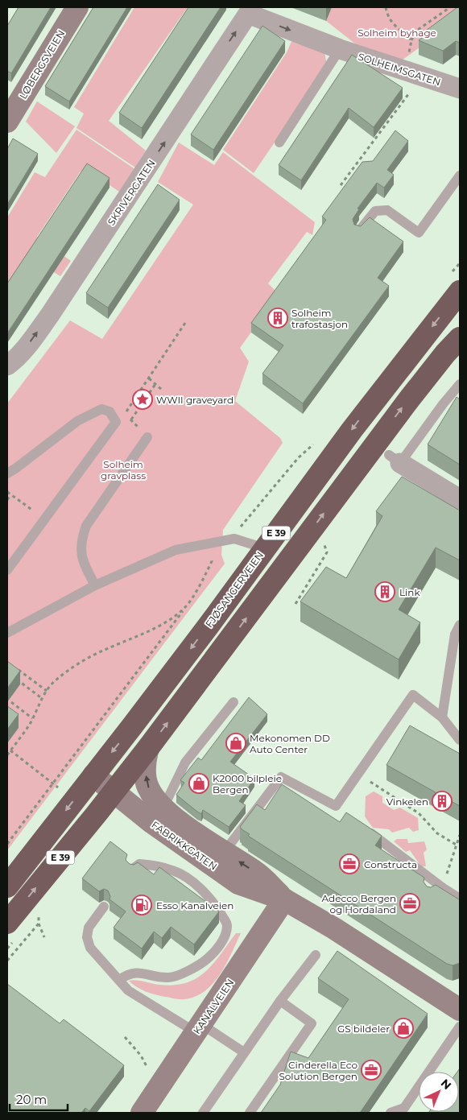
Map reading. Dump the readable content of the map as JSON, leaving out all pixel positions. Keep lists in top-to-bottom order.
{
  "streets": {
    "highway": ["E 39", "FJØSANGERVEIEN"],
    "main road": ["LØBERGSVEIEN", "FABRIKKGATEN", "KANALVEIEN"],
    "street": ["SOLHEIMSGATEN", "SKRIVERGATEN"]
  },
  "crossings": [
    ["SOLHEIMSGATEN", "SKRIVERGATEN"],
    ["E 39", "FABRIKKGATEN"],
    ["FJØSANGERVEIEN", "FABRIKKGATEN"],
    ["FABRIKKGATEN", "KANALVEIEN"]
  ],
  "one_way": ["SOLHEIMSGATEN", "SKRIVERGATEN"],
  "parks": ["Solheim byhage", "Solheim gravplass"],
  "places": {
    "building": ["Solheim trafostasjon", "Link", "Vinkelen"],
    "place": ["WWII graveyard"],
    "shop": ["Mekonomen DD Auto Center", "K2000 bilpleie Bergen", "GS bildeler"],
    "office": ["Constructa", "Adecco Bergen og Hordaland", "Cinderella Eco Solution Bergen"],
    "fuel station": ["Esso Kanalveien"]
  },
  "scale_bar": "20 m",
  "north": "top right"
}
